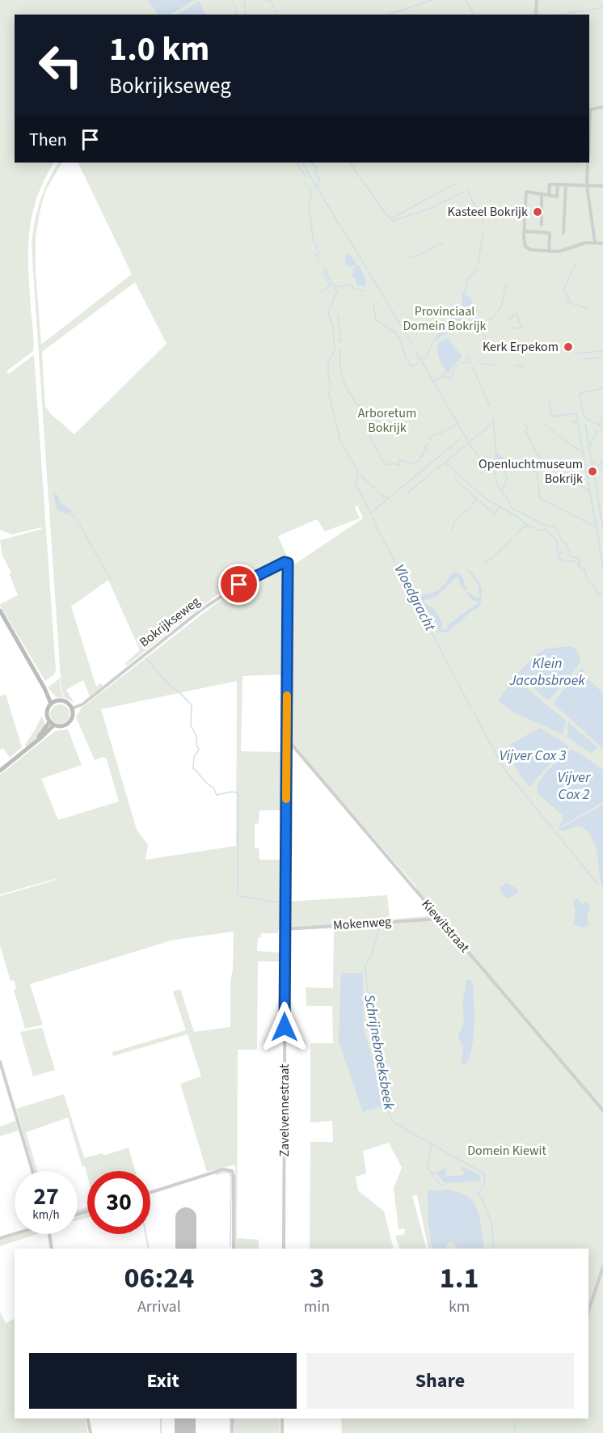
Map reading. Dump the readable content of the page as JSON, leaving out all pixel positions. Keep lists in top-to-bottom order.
{
  "streets": {
    "street": [
      "Bokrijkseweg",
      "Mokenweg",
      "Kiewitstraat",
      "Zavelvennestraat"
    ]
  },
  "crossings": [
    ["Bokrijkseweg", "Zavelvennestraat"],
    ["Mokenweg", "Kiewitstraat"],
    ["Mokenweg", "Zavelvennestraat"],
    ["Kiewitstraat", "Zavelvennestraat"]
  ],
  "water": [
    "Vloedgracht",
    "Klein Jacobsbroek",
    "Vijver Cox 3",
    "Vijver Cox 2",
    "Schrijnebroeksbeek"
  ],
  "parks": ["Provinciaal Domein Bokrijk", "Arboretum Bokrijk", "Domein Kiewit"],
  "places": ["Kasteel Bokrijk", "Kerk Erpekom", "Openluchtmuseum Bokrijk"],
  "page": {
    "turn": ["1.0 km", "Bokrijkseweg"],
    "then": "Then",
    "speed": "27 km/h",
    "limit": "30",
    "eta": [
      "06:24",
      "Arrival",
      "3",
      "min",
      "1.1",
      "km"
    ],
    "buttons": ["Exit", "Share"]
  }
}
